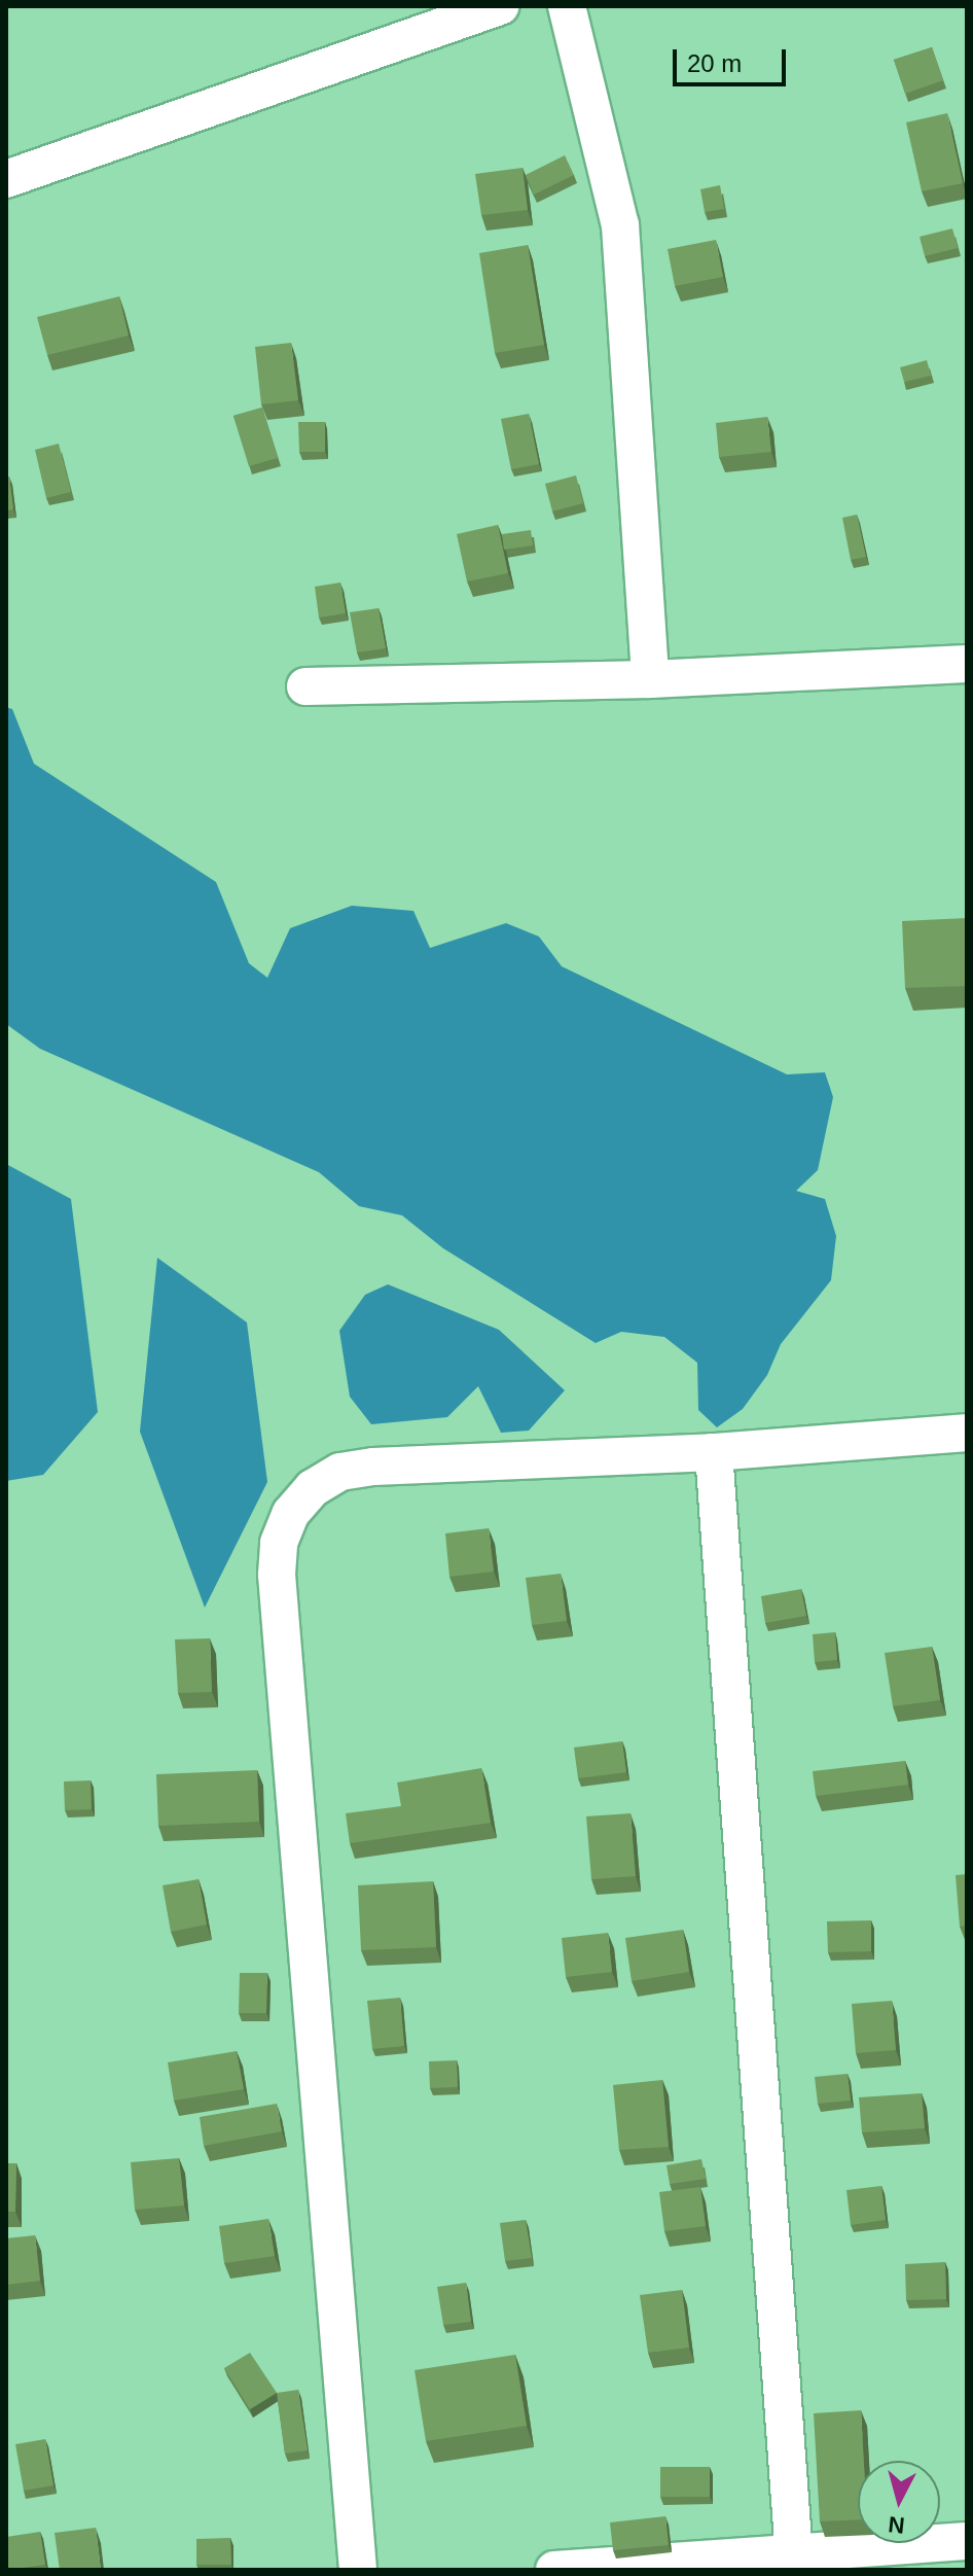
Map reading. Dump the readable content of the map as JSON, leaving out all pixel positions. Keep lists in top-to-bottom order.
{
  "scale_bar": "20 m",
  "north": "bottom"
}
